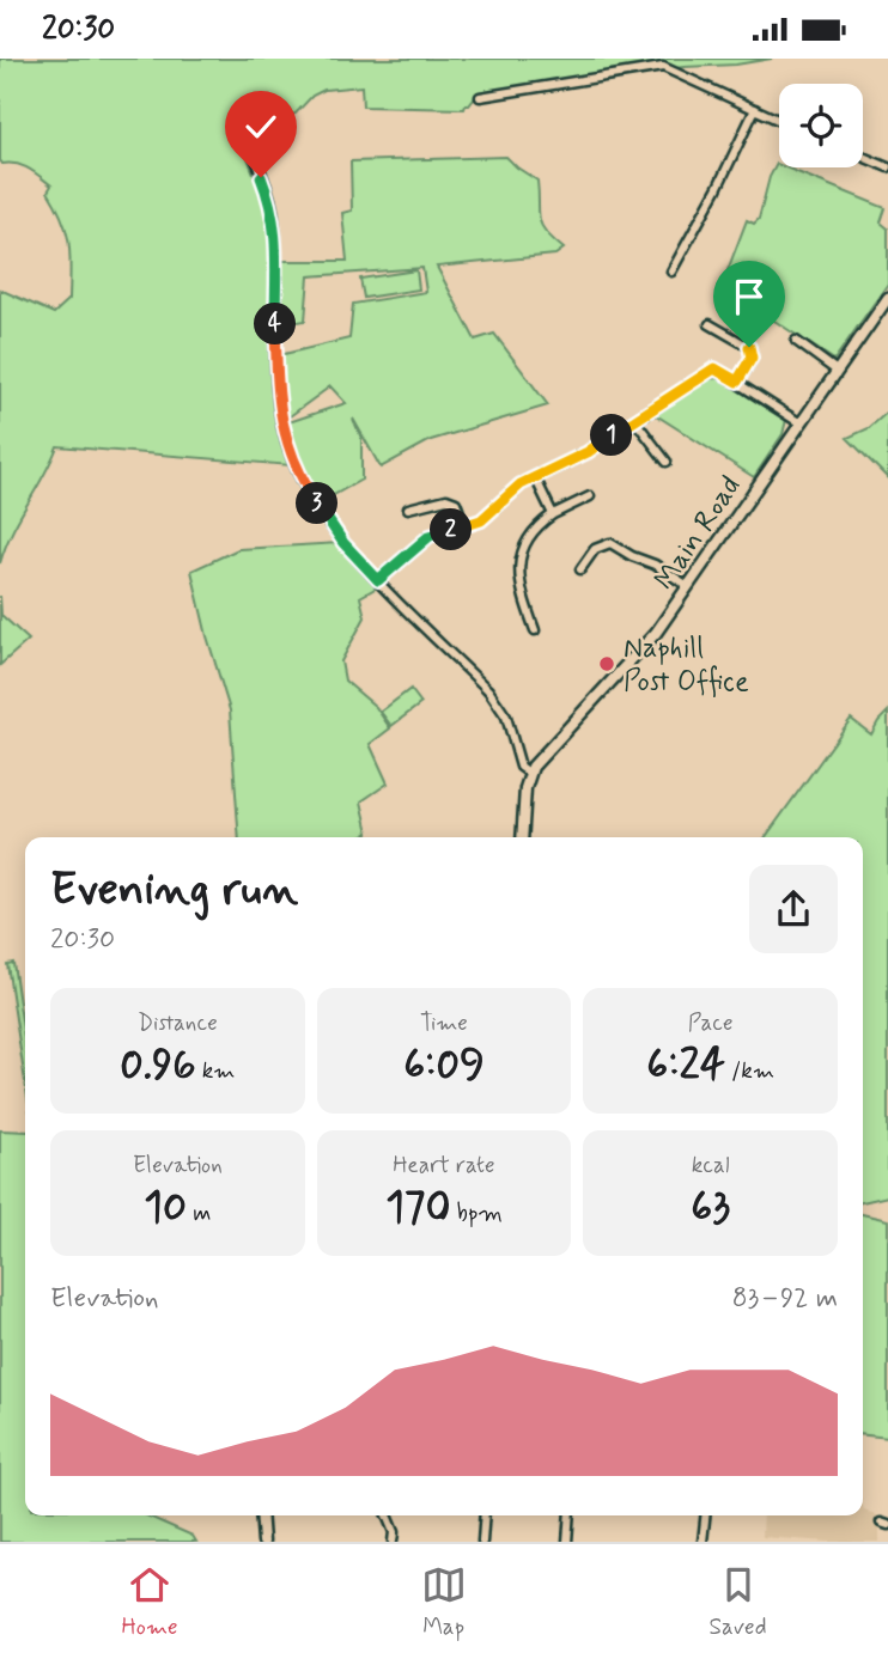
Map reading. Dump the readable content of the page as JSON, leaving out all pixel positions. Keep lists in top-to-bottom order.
{
  "streets": {
    "street": ["Main Road"]
  },
  "places": ["Naphill Post Office"],
  "page": {
    "status": "20:30",
    "pins": [
      "4",
      "1",
      "3",
      "2"
    ],
    "heading": ["Evening run", "20:30"],
    "stats": [
      ["Distance", "0.96 km"],
      ["Time", "6:09"],
      ["Pace", "6:24 /km"],
      ["Elevation", "10 m"],
      ["Heart rate", "170 bpm"],
      ["kcal", "63"]
    ],
    "chart": ["Elevation", "83–92 m"],
    "tabs": ["Home", "Map", "Saved"]
  }
}
